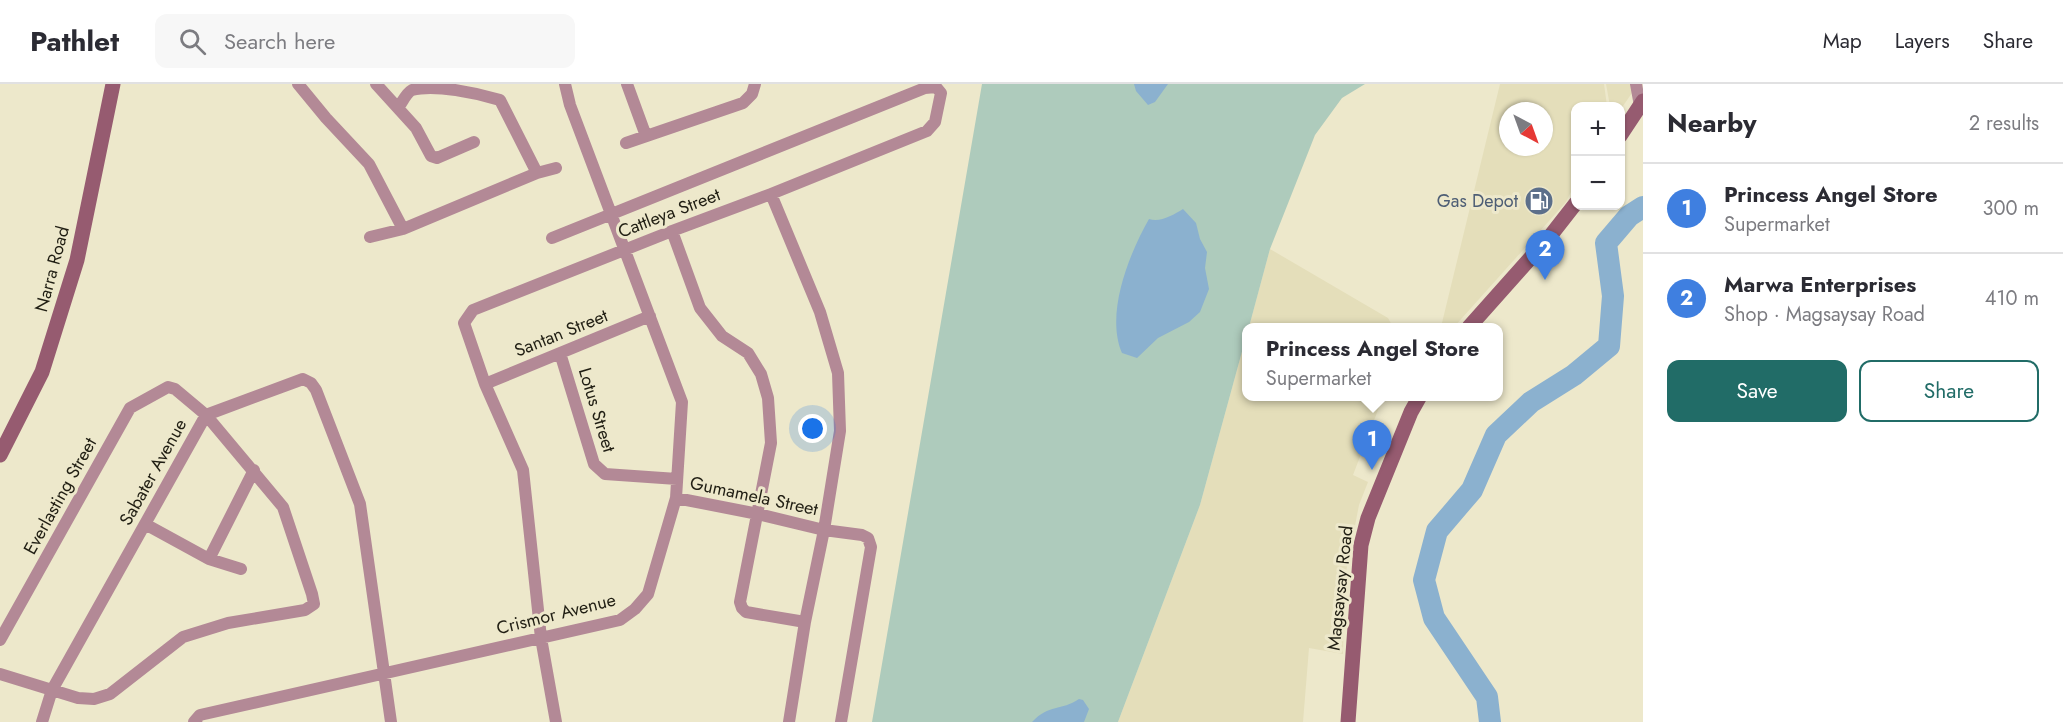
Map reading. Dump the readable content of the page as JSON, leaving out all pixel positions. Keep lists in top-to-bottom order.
{
  "streets": {
    "main road": ["Narra Road", "Magsaysay Road"],
    "street": [
      "Cattleya Street",
      "Santan Street",
      "Lotus Street",
      "Sabater Avenue",
      "Everlasting Street",
      "Gumamela Street",
      "Crismor Avenue"
    ]
  },
  "crossings": [
    ["Cattleya Street", "Santan Street"],
    ["Cattleya Street", "Crismor Avenue"],
    ["Santan Street", "Lotus Street"],
    ["Santan Street", "Crismor Avenue"],
    ["Lotus Street", "Crismor Avenue"],
    ["Sabater Avenue", "Everlasting Street"],
    ["Sabater Avenue", "Crismor Avenue"],
    ["Gumamela Street", "Crismor Avenue"]
  ],
  "places": {
    "fuel station": ["Gas Depot"]
  },
  "north": "bottom right",
  "page": {
    "header": "Pathlet",
    "search": "Search here",
    "nav": ["Map", "Layers", "Share"],
    "heading": ["Nearby", "2 results"],
    "map_buttons": ["+", "−"],
    "list": [
      {
        "mark": "1",
        "name": "Princess Angel Store",
        "note": "Supermarket",
        "value": "300 m"
      },
      {
        "mark": "2",
        "name": "Marwa Enterprises",
        "note": "Shop · Magsaysay Road",
        "value": "410 m"
      }
    ],
    "pins": ["2", "1"],
    "popup": ["Princess Angel Store", "Supermarket"],
    "buttons": ["Save", "Share"]
  }
}
